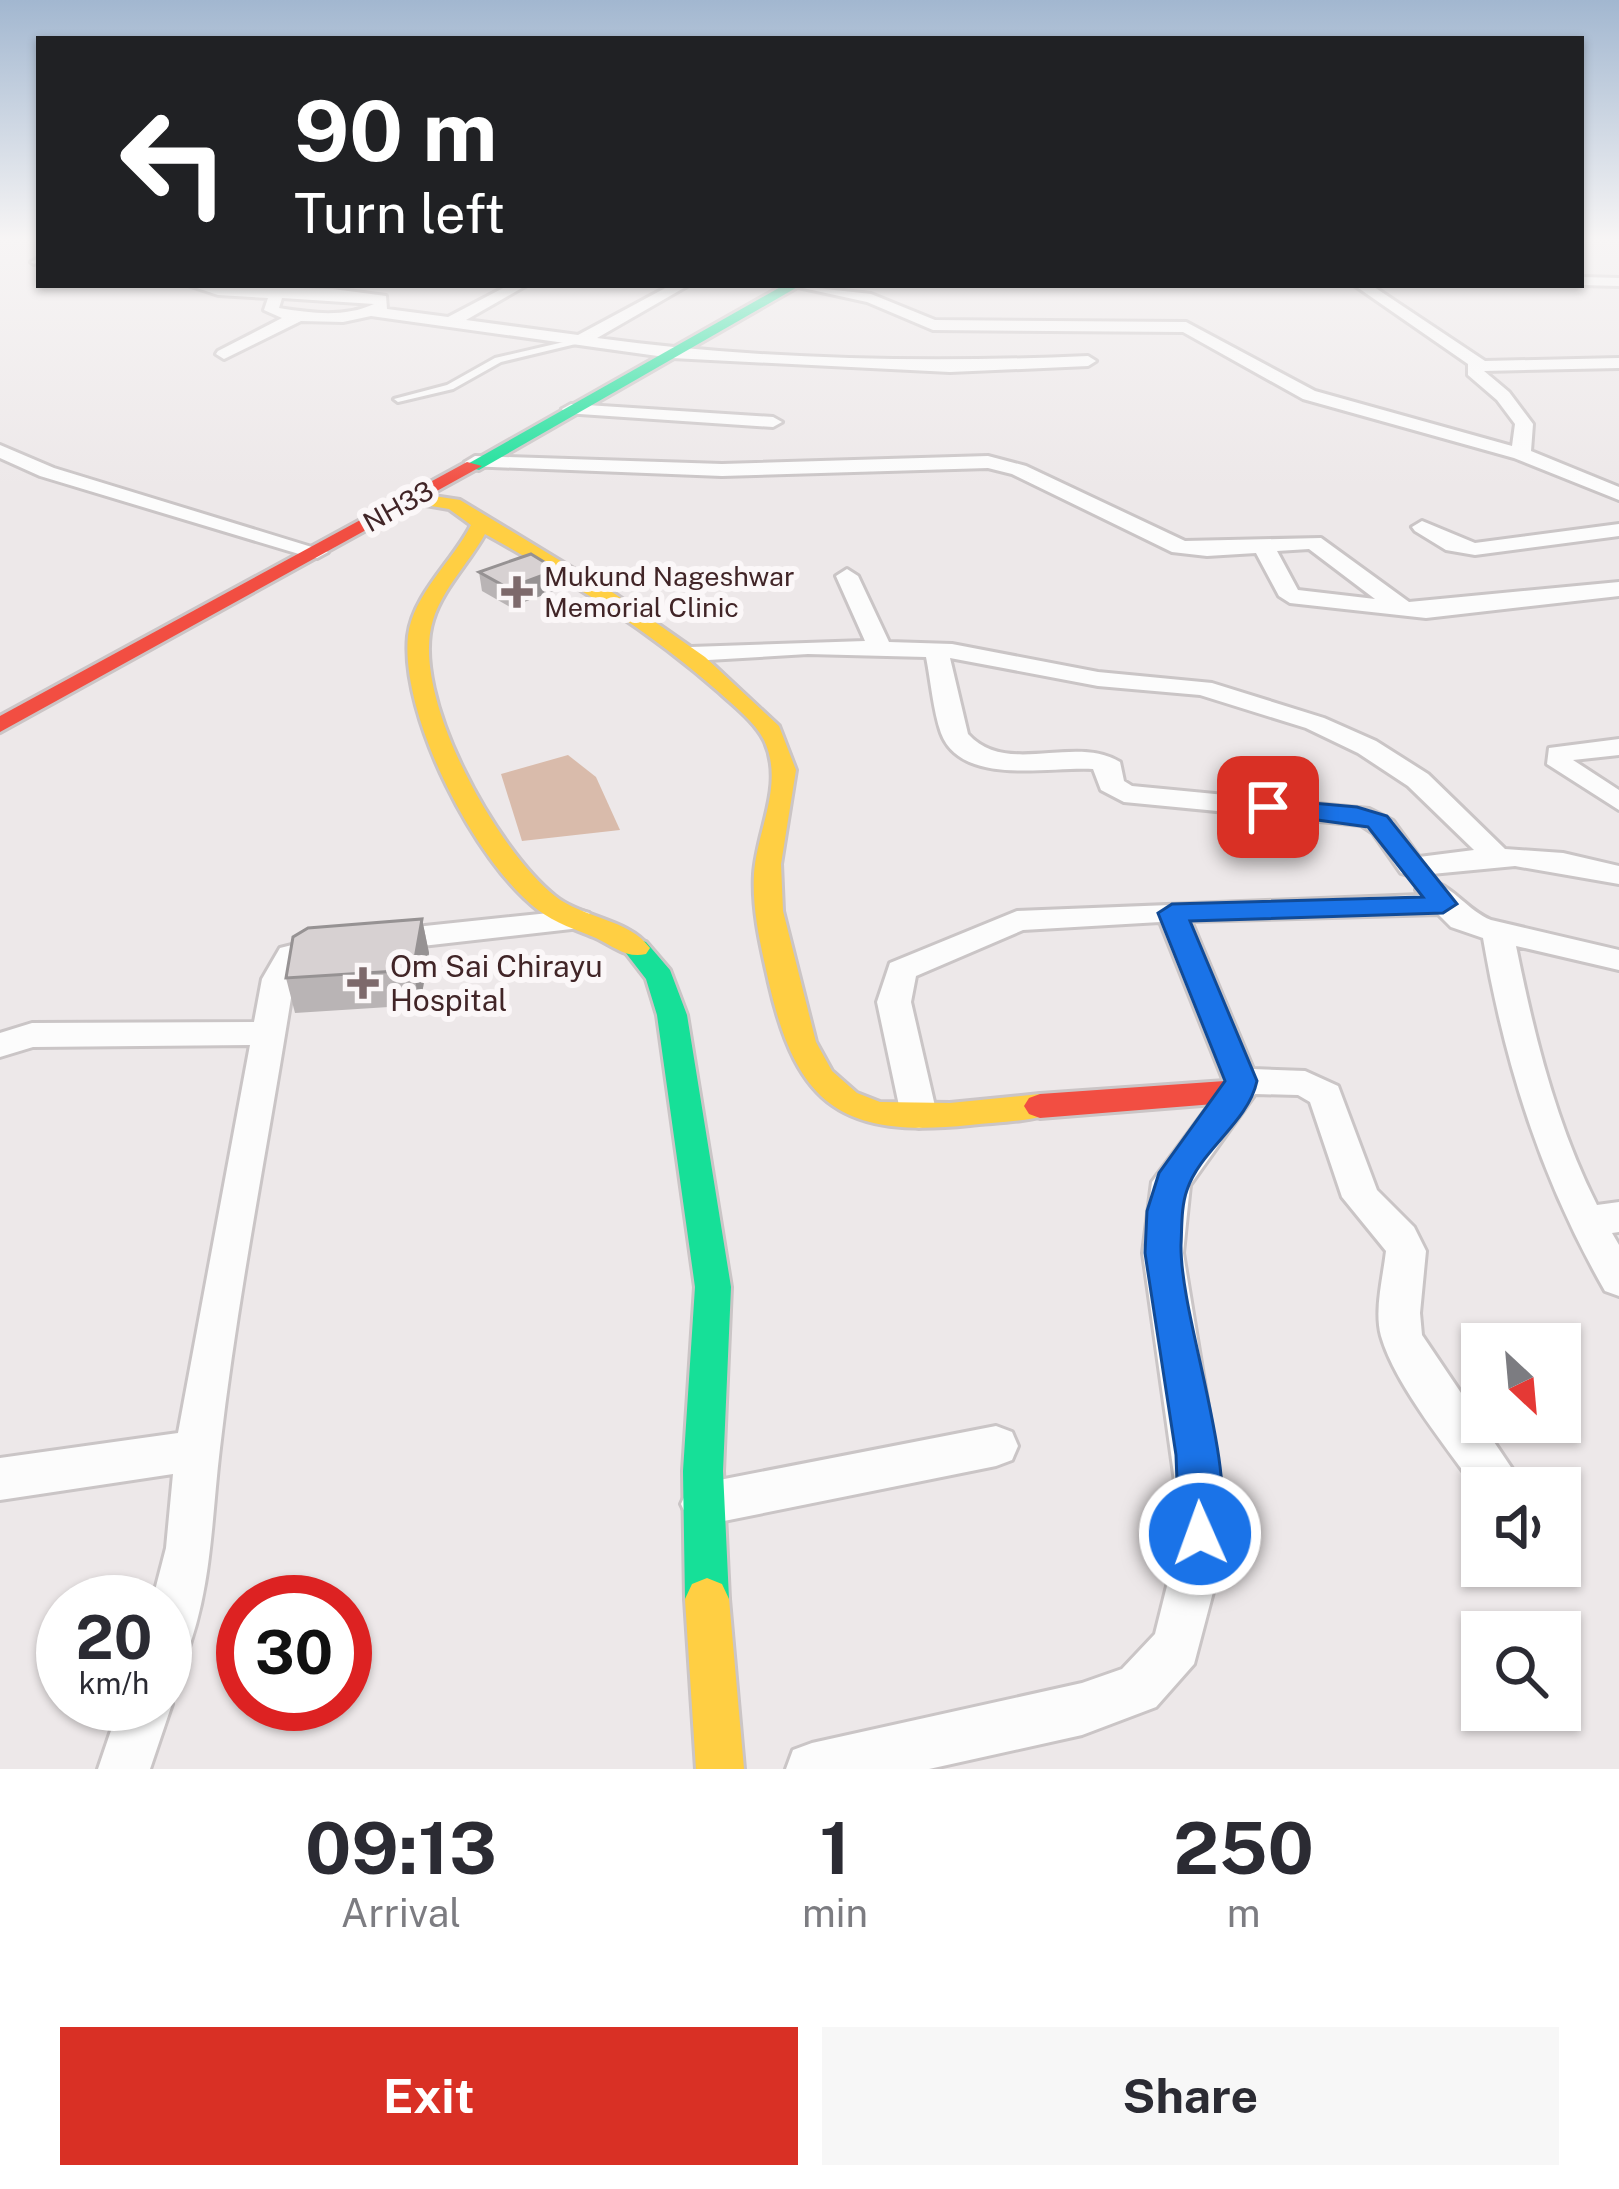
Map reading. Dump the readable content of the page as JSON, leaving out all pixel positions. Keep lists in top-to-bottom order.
{
  "streets": {
    "street": ["NH33"]
  },
  "places": {
    "health": ["Mukund Nageshwar Memorial Clinic", "Om Sai Chirayu Hospital"]
  },
  "north": "bottom right",
  "page": {
    "turn": ["90 m", "Turn left"],
    "speed": "20 km/h",
    "limit": "30",
    "eta": [
      "09:13",
      "Arrival",
      "1",
      "min",
      "250",
      "m"
    ],
    "buttons": ["Exit", "Share"]
  }
}
